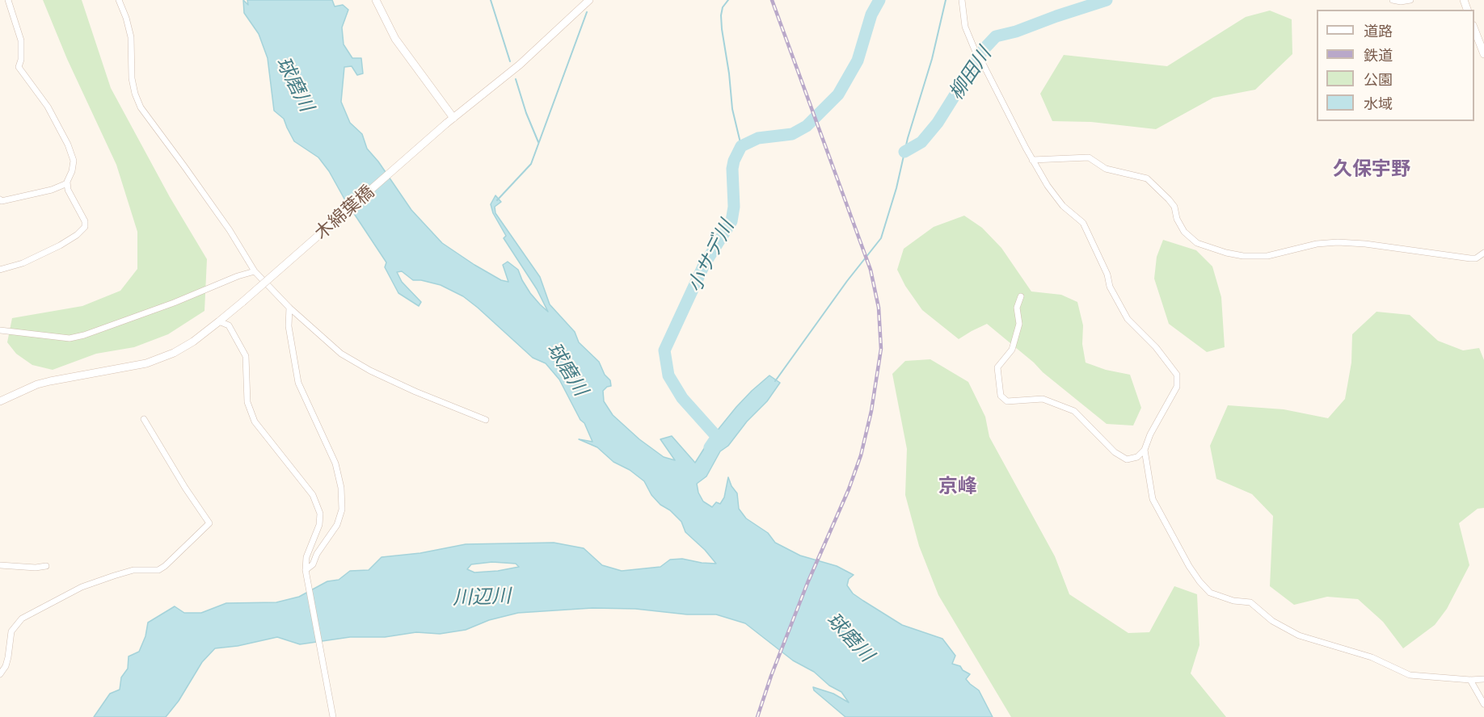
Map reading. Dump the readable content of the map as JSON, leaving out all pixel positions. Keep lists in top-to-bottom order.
{
  "streets": {
    "street": ["木綿葉橋"]
  },
  "districts": ["久保宇野", "京峰"],
  "water": [
    "柳田川",
    "球磨川",
    "小サデ川",
    "川辺川"
  ],
  "legend": [
    "道路",
    "鉄道",
    "公園",
    "水域"
  ]
}
